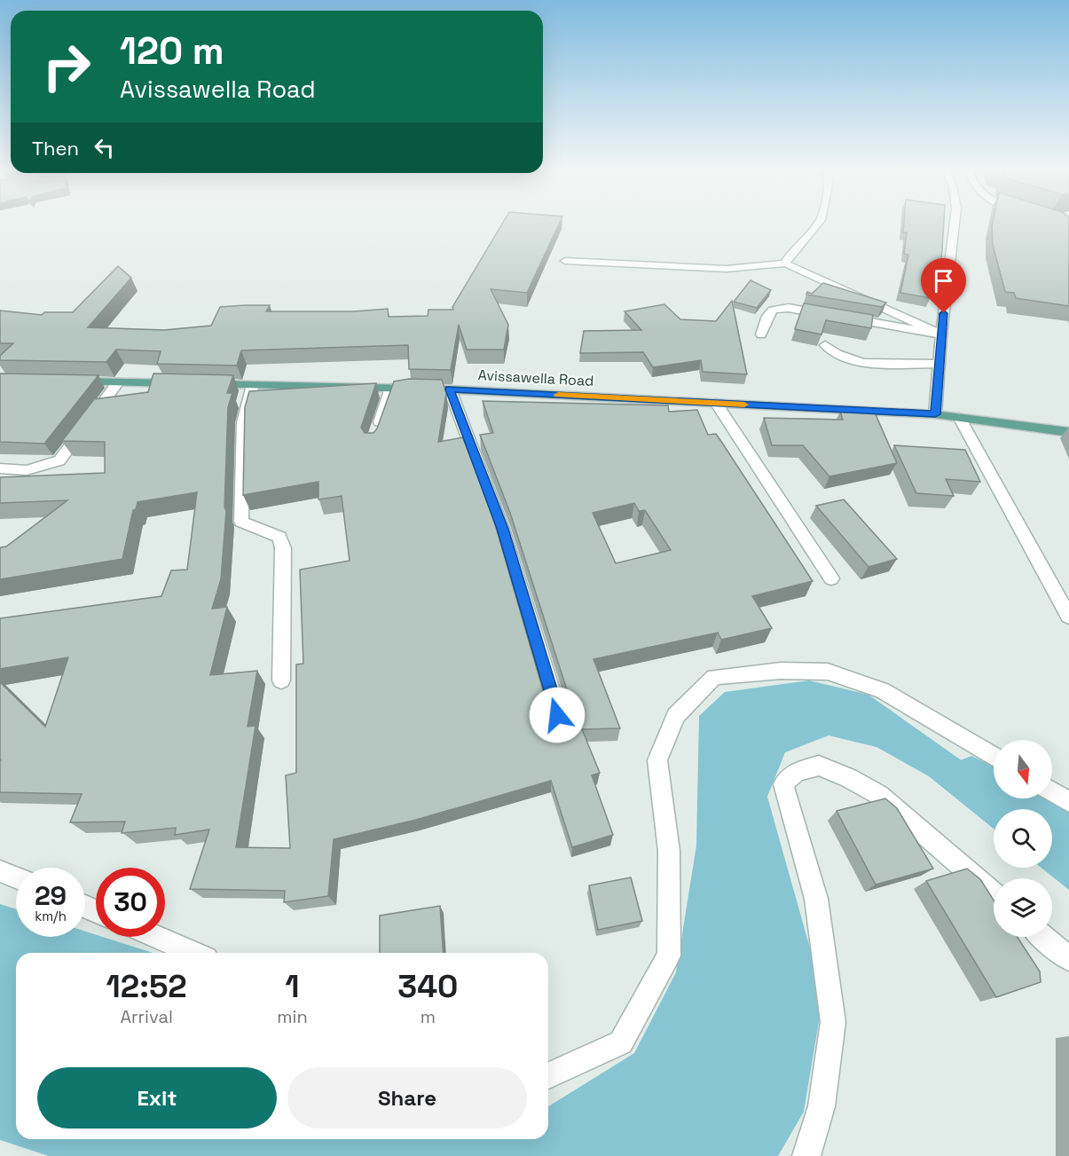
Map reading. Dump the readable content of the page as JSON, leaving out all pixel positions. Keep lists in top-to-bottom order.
{
  "streets": {
    "main road": ["Avissawella Road"]
  },
  "north": "bottom",
  "page": {
    "turn": ["120 m", "Avissawella Road"],
    "then": "Then",
    "speed": "29 km/h",
    "limit": "30",
    "eta": [
      "12:52",
      "Arrival",
      "1",
      "min",
      "340",
      "m"
    ],
    "buttons": ["Exit", "Share"]
  }
}
